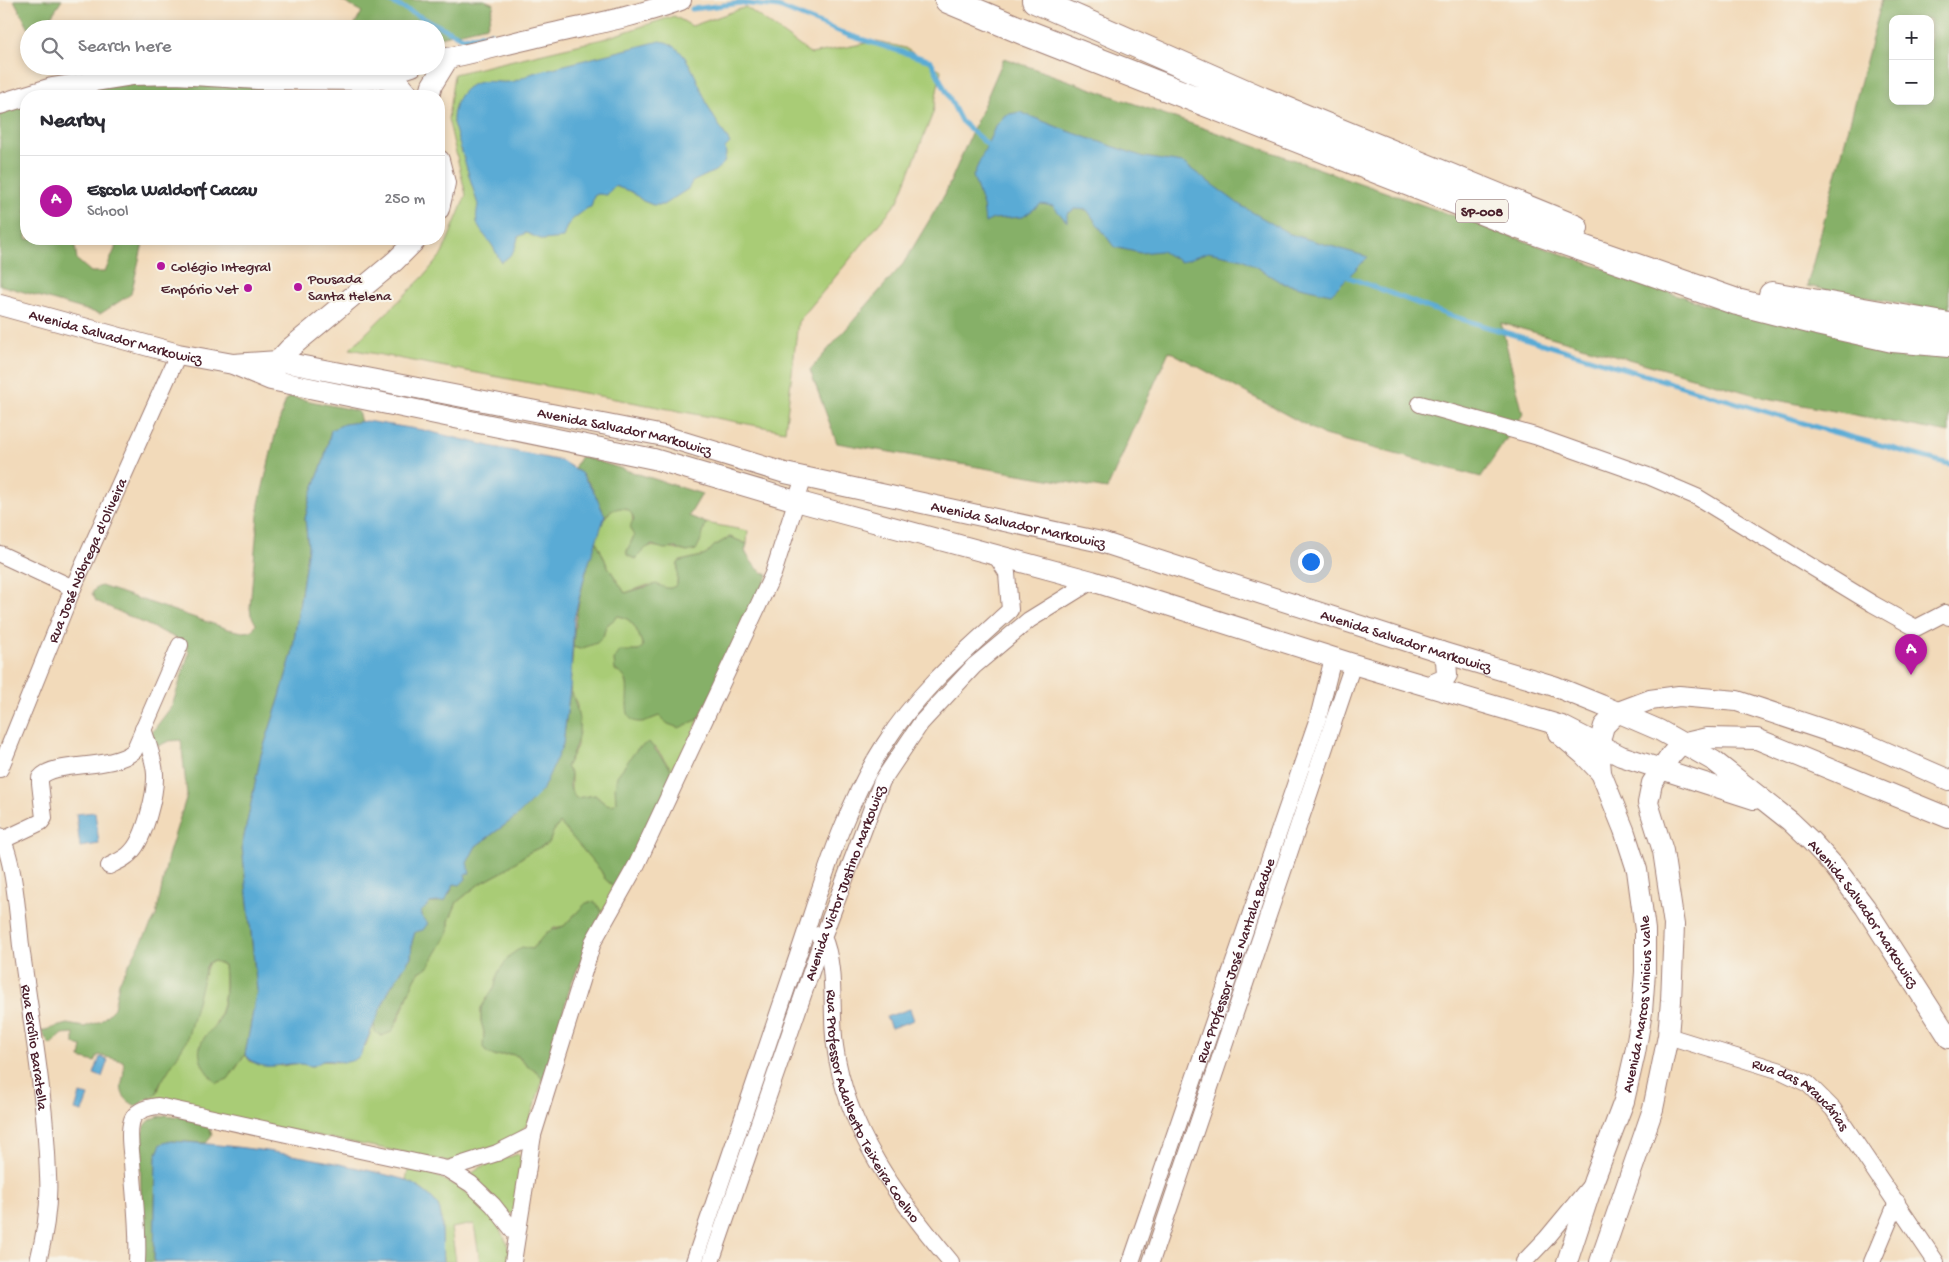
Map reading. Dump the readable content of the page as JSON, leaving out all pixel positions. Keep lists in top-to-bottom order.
{
  "streets": {
    "main road": ["SP-008"],
    "street": [
      "Avenida Salvador Markowicz",
      "Rua José Nóbrega d'Oliveira",
      "Avenida Victor Justino Markowicz",
      "Rua Professor José Nantala Badue",
      "Avenida Marcos Vinicius Valle",
      "Rua Ercílio Baratella",
      "Rua das Araucárias",
      "Rua Professor Adalberto Teixeira Coelho"
    ]
  },
  "crossings": [
    ["Avenida Salvador Markowicz", "Rua José Nóbrega d'Oliveira"],
    ["Avenida Salvador Markowicz", "Avenida Victor Justino Markowicz"],
    ["Avenida Salvador Markowicz", "Rua Professor José Nantala Badue"],
    ["Avenida Salvador Markowicz", "Avenida Marcos Vinicius Valle"],
    ["Avenida Victor Justino Markowicz", "Rua Professor Adalberto Teixeira Coelho"],
    ["Avenida Marcos Vinicius Valle", "Rua das Araucárias"]
  ],
  "places": ["Colégio Integral", "Pousada Santa Helena", "Empório Vet"],
  "page": {
    "map_buttons": ["+", "−"],
    "search": "Search here",
    "heading": "Nearby",
    "list": [
      {
        "mark": "A",
        "name": "Escola Waldorf Cacau",
        "note": "School",
        "value": "250 m"
      }
    ],
    "pins": "A"
  }
}
